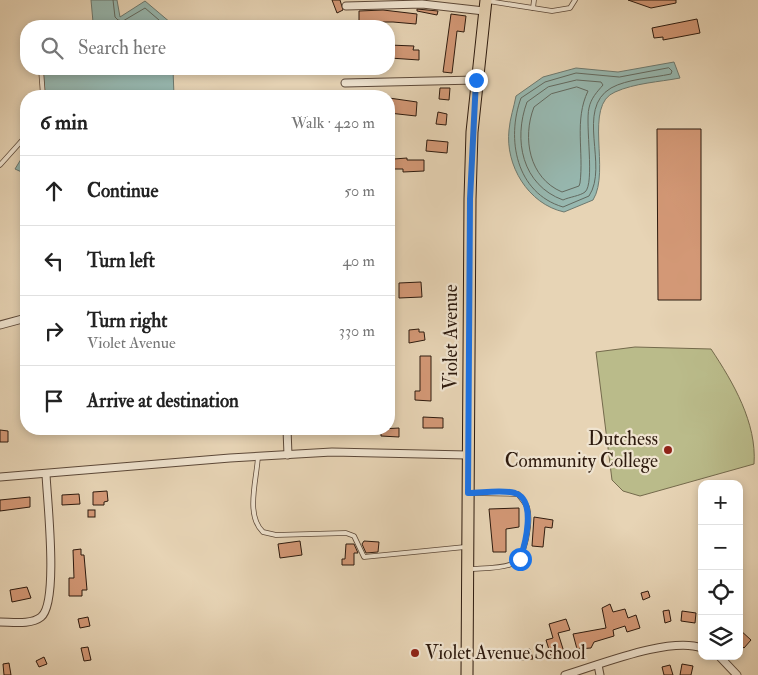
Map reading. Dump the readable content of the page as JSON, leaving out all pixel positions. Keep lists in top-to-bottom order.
{
  "streets": {
    "main road": ["Violet Avenue"]
  },
  "places": ["Dutchess Community College", "Violet Avenue School"],
  "page": {
    "search": "Search here",
    "heading": ["6 min", "Walk · 420 m"],
    "list": [
      ["Continue", "50 m"],
      ["Turn left", "40 m"],
      ["Turn right", "Violet Avenue", "330 m"],
      "Arrive at destination"
    ],
    "map_buttons": ["+", "−"]
  }
}
